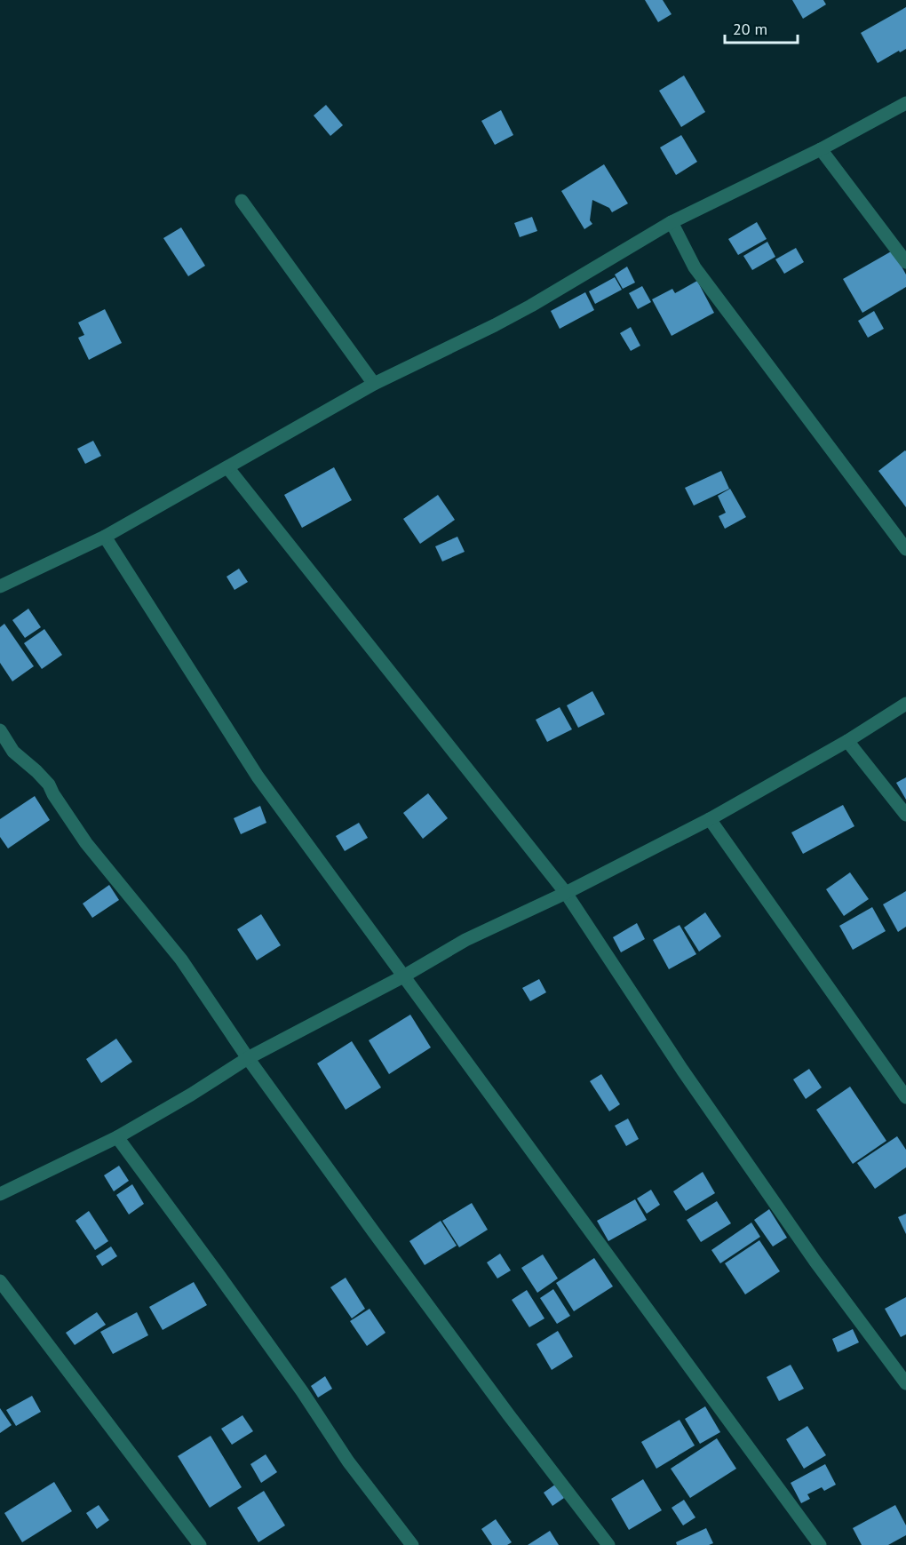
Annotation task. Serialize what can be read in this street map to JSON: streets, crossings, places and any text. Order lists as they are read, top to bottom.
{
  "scale_bar": "20 m"
}
